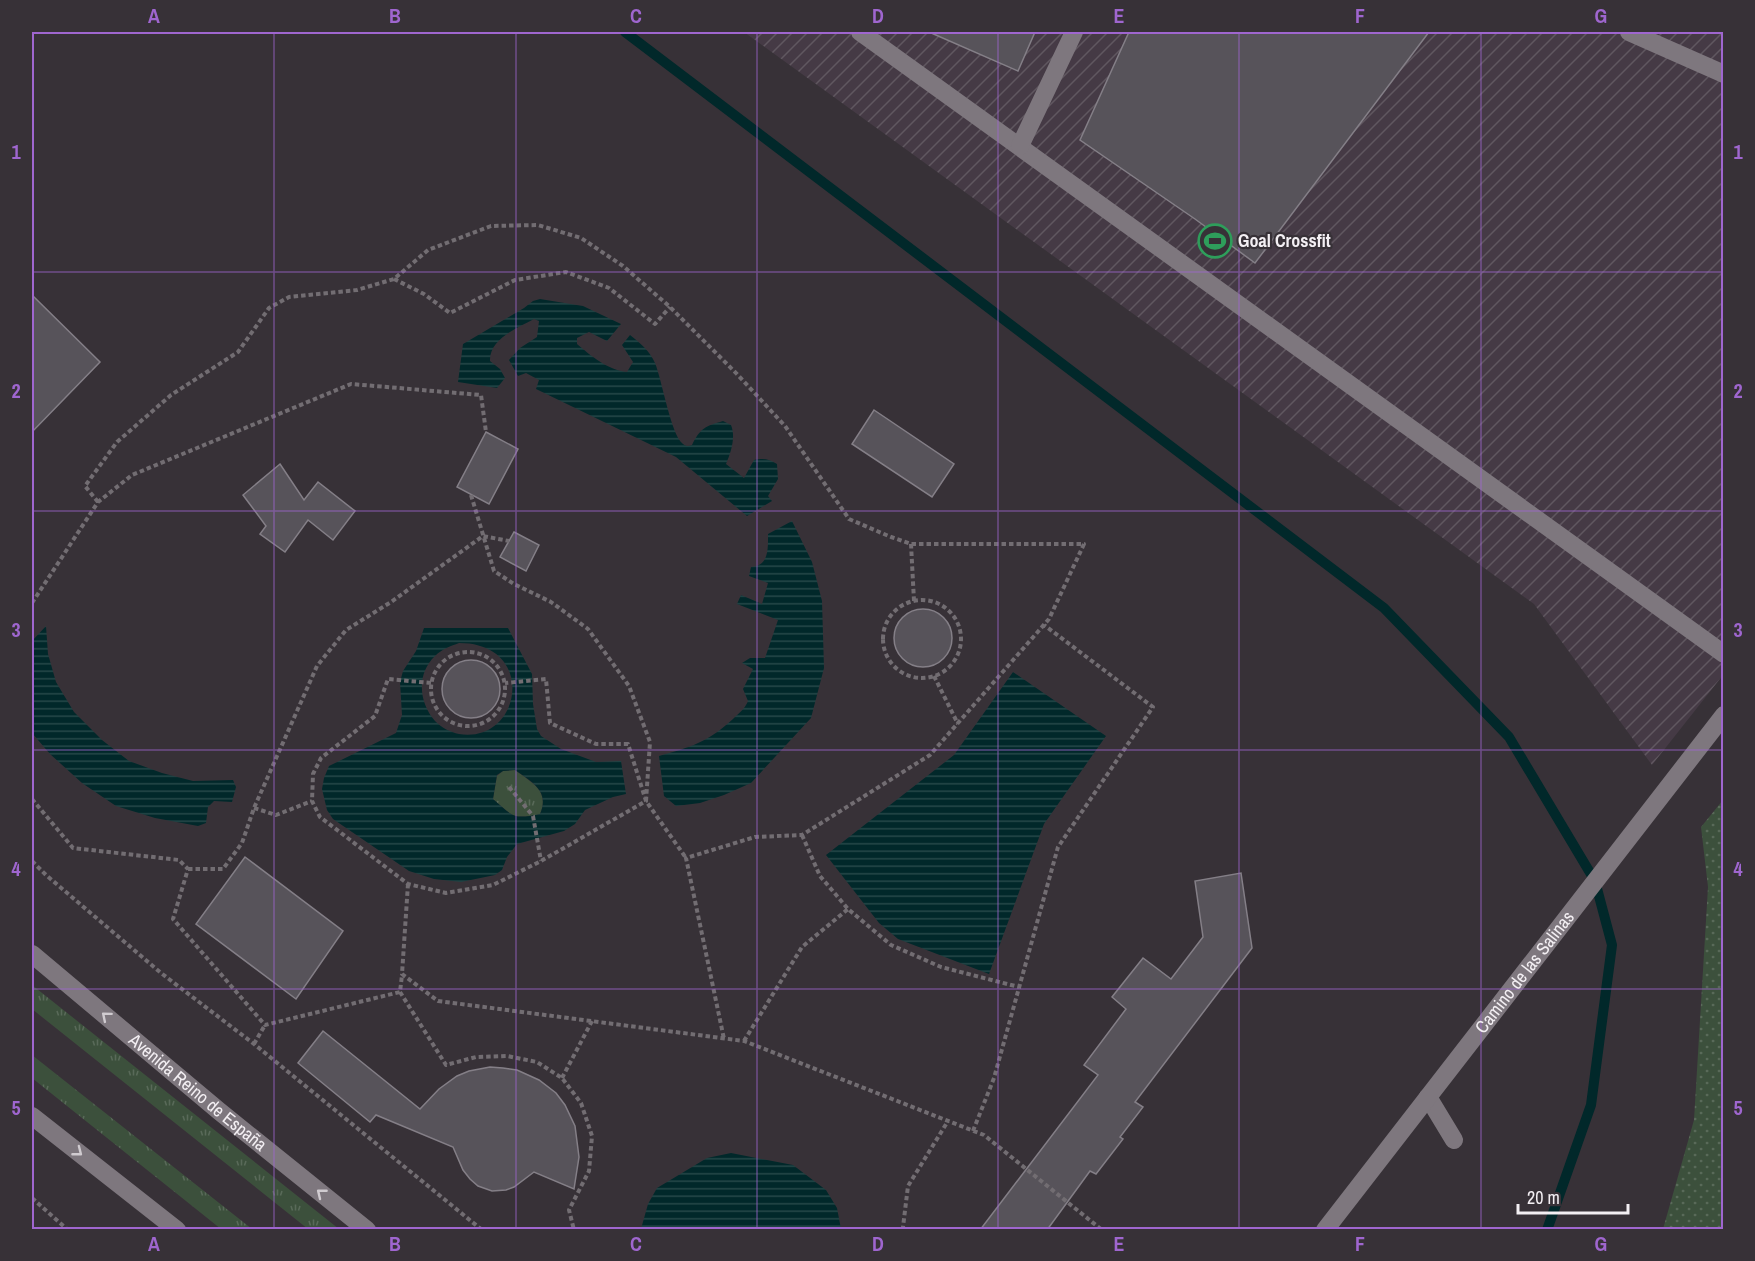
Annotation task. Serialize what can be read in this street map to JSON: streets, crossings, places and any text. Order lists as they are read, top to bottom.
{
  "streets": {
    "street": ["Camino de las Salinas", "Avenida Reino de España"]
  },
  "places": {
    "sports": ["Goal Crossfit"]
  },
  "scale_bar": "20 m",
  "grid": {
    "columns": [
      "A",
      "B",
      "C",
      "D",
      "E",
      "F",
      "G"
    ],
    "rows": [
      "1",
      "2",
      "3",
      "4",
      "5"
    ]
  }
}
